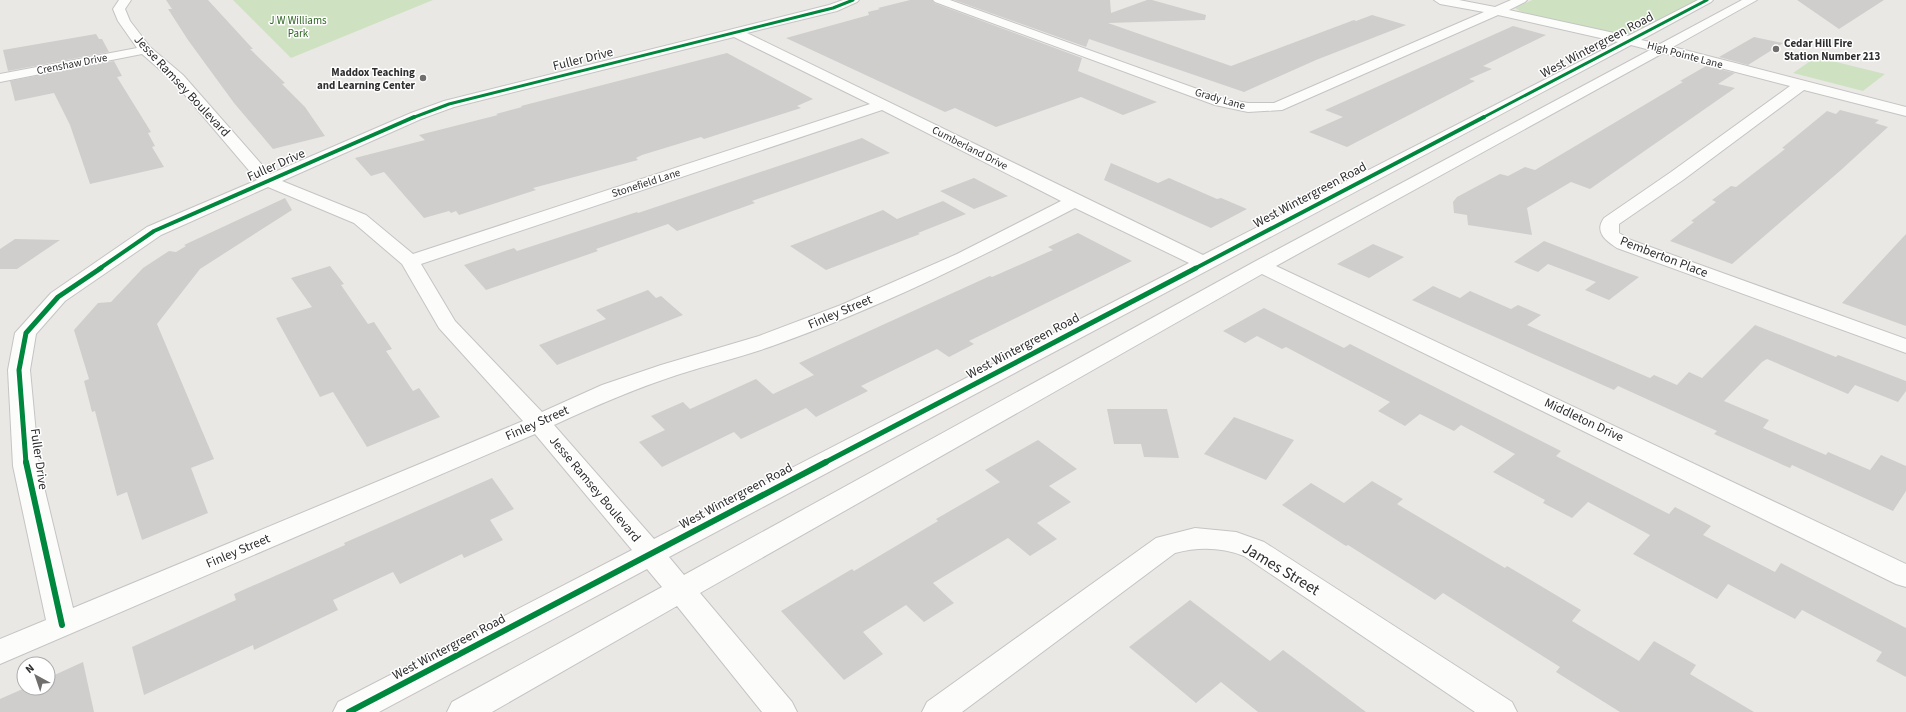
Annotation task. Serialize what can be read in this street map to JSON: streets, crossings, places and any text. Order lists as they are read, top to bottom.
{
  "streets": {
    "street": [
      "West Wintergreen Road",
      "High Pointe Lane",
      "Fuller Drive",
      "Crenshaw Drive",
      "Jesse Ramsey Boulevard",
      "Grady Lane",
      "Cumberland Drive",
      "Stonefield Lane",
      "Pemberton Place",
      "Finley Street",
      "Middleton Drive",
      "James Street"
    ]
  },
  "crossings": [
    ["West Wintergreen Road", "High Pointe Lane"],
    ["West Wintergreen Road", "Jesse Ramsey Boulevard"],
    ["West Wintergreen Road", "Cumberland Drive"],
    ["High Pointe Lane", "Grady Lane"],
    ["High Pointe Lane", "Pemberton Place"],
    ["Fuller Drive", "Jesse Ramsey Boulevard"],
    ["Fuller Drive", "Cumberland Drive"],
    ["Fuller Drive", "Finley Street"],
    ["Crenshaw Drive", "Jesse Ramsey Boulevard"],
    ["Jesse Ramsey Boulevard", "Stonefield Lane"],
    ["Jesse Ramsey Boulevard", "Finley Street"],
    ["Cumberland Drive", "Stonefield Lane"],
    ["Cumberland Drive", "Finley Street"]
  ],
  "parks": ["J W Williams Park"],
  "places": ["Cedar Hill Fire Station Number 213", "Maddox Teaching and Learning Center"],
  "north": "top left"
}
